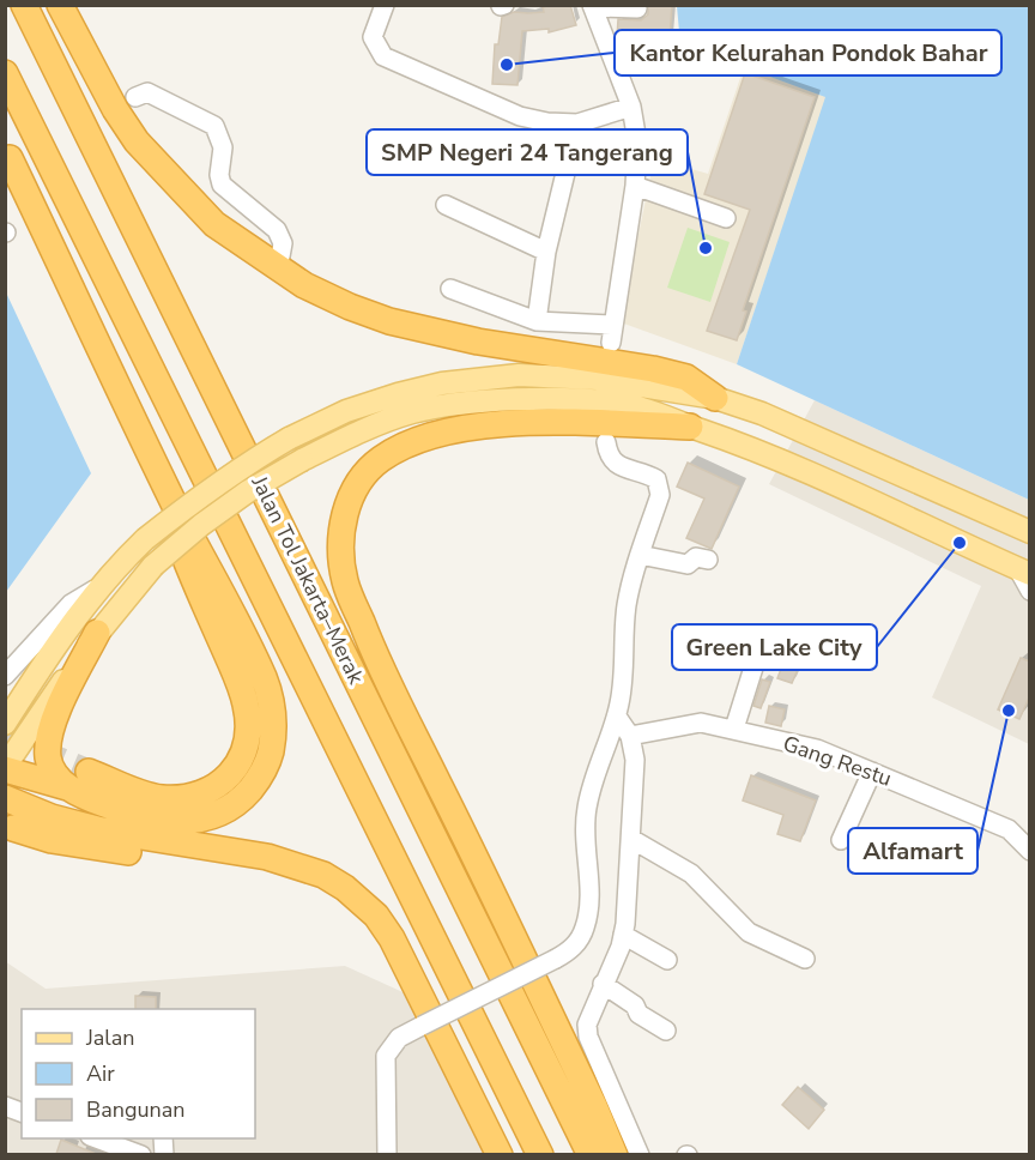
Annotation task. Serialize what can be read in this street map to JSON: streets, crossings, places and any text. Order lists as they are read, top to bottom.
{
  "streets": {
    "highway": ["Jalan Tol Jakarta–Merak"],
    "street": ["Gang Restu"]
  },
  "places": [
    "Kantor Kelurahan Pondok Bahar",
    "SMP Negeri 24 Tangerang",
    "Green Lake City",
    "Alfamart"
  ],
  "legend": ["Jalan", "Air", "Bangunan"]
}
